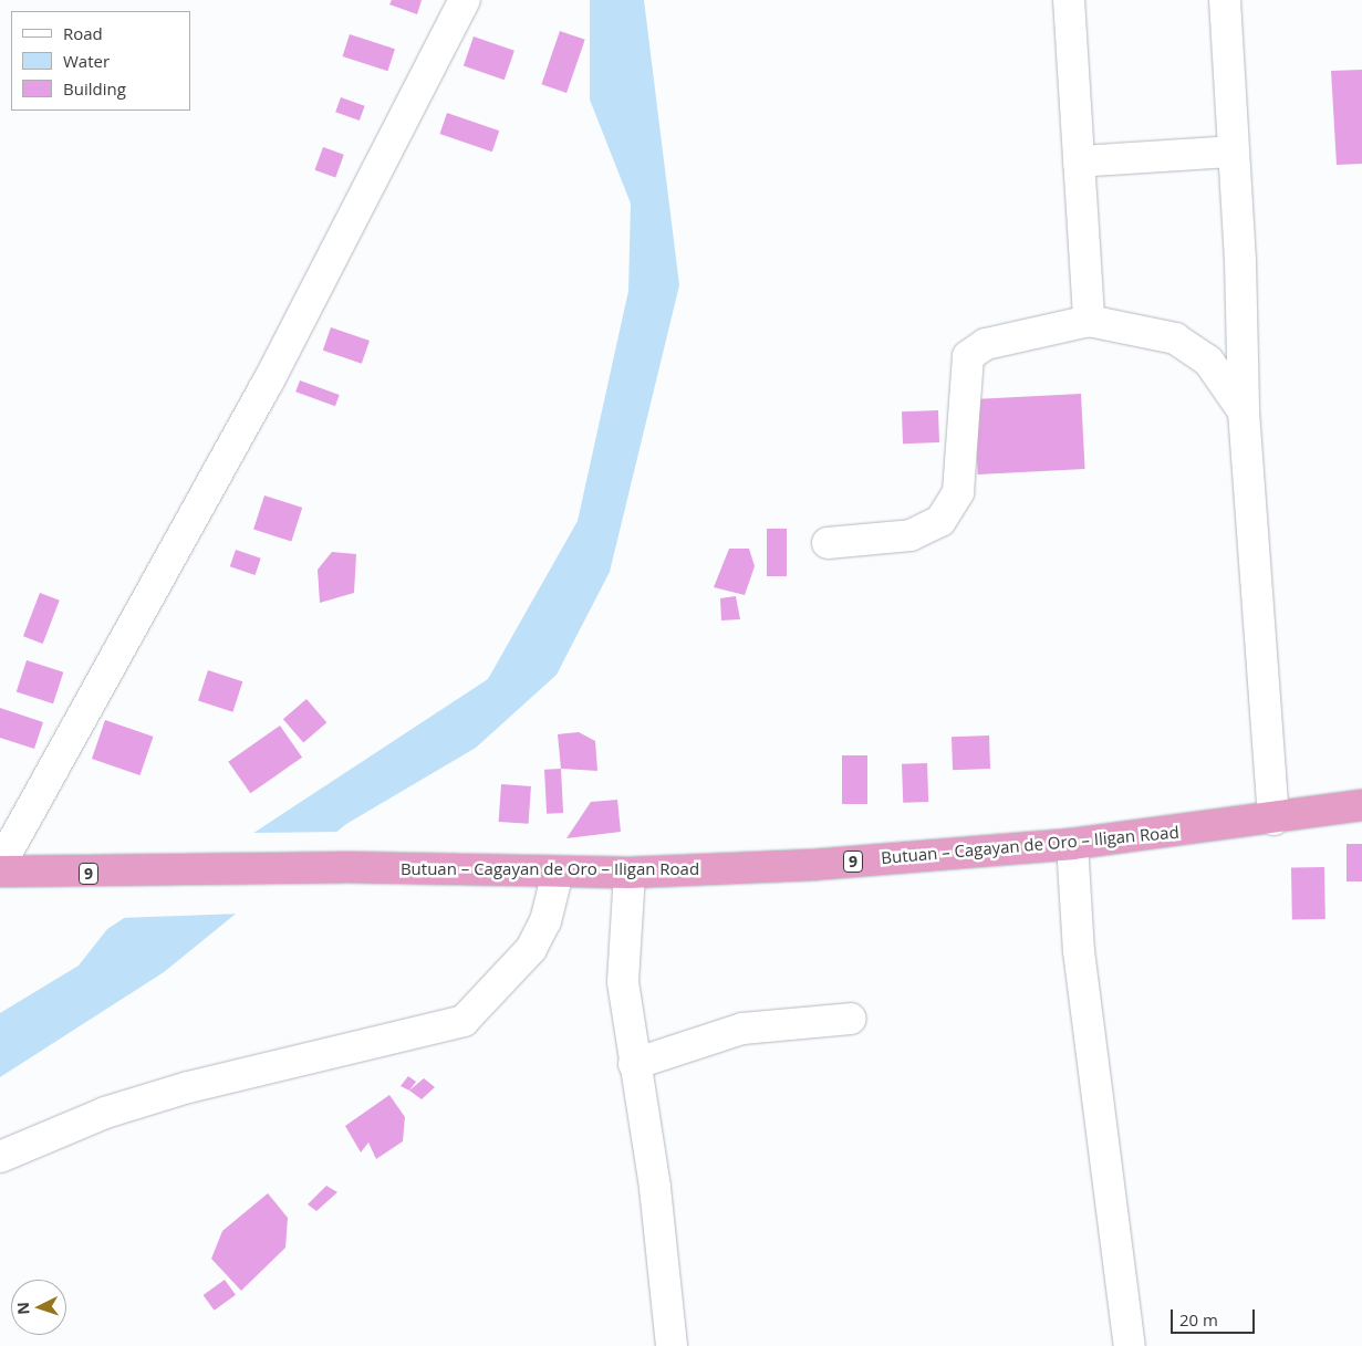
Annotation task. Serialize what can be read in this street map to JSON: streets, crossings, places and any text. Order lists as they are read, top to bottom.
{
  "streets": {
    "highway": ["Butuan – Cagayan de Oro – Iligan Road", "9"]
  },
  "legend": ["Road", "Water", "Building"],
  "scale_bar": "20 m",
  "north": "left"
}
